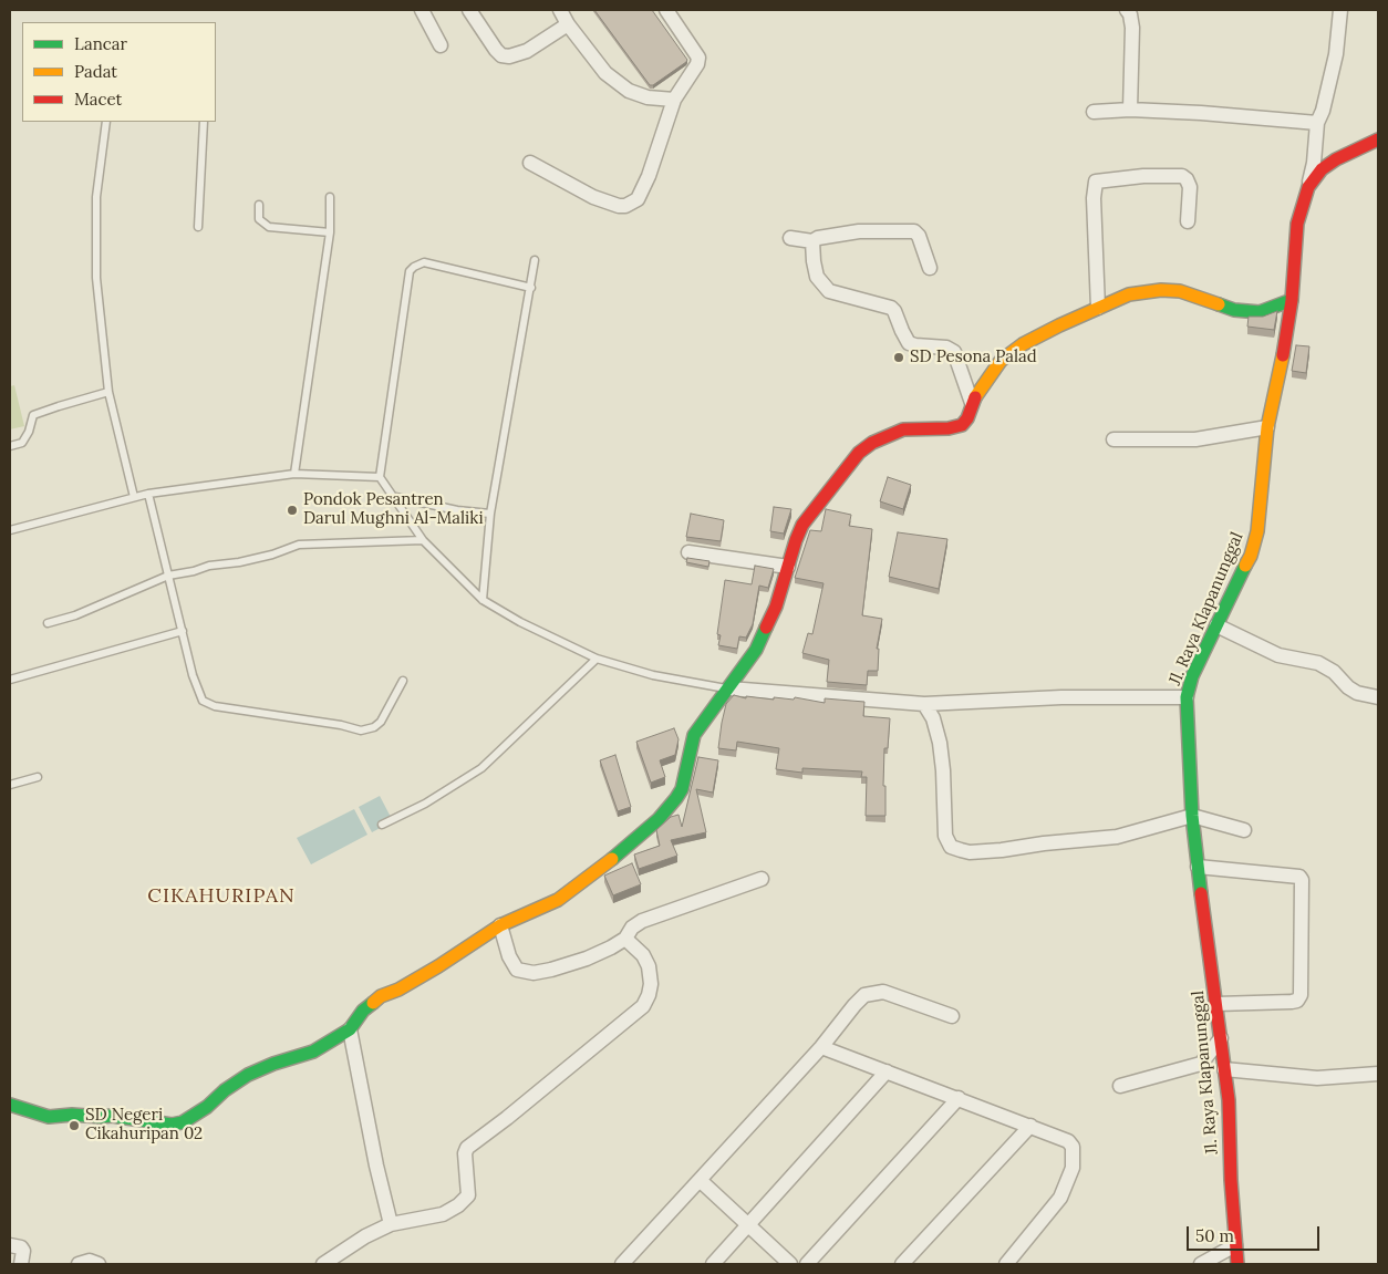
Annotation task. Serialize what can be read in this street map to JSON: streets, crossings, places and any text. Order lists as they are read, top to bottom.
{
  "streets": {
    "street": ["Jl. Raya Klapanunggal"]
  },
  "districts": ["CIKAHURIPAN"],
  "places": ["SD Pesona Palad", "Pondok Pesantren Darul Mughni Al-Maliki", "SD Negeri Cikahuripan 02"],
  "legend": ["Lancar", "Padat", "Macet"],
  "scale_bar": "50 m"
}
